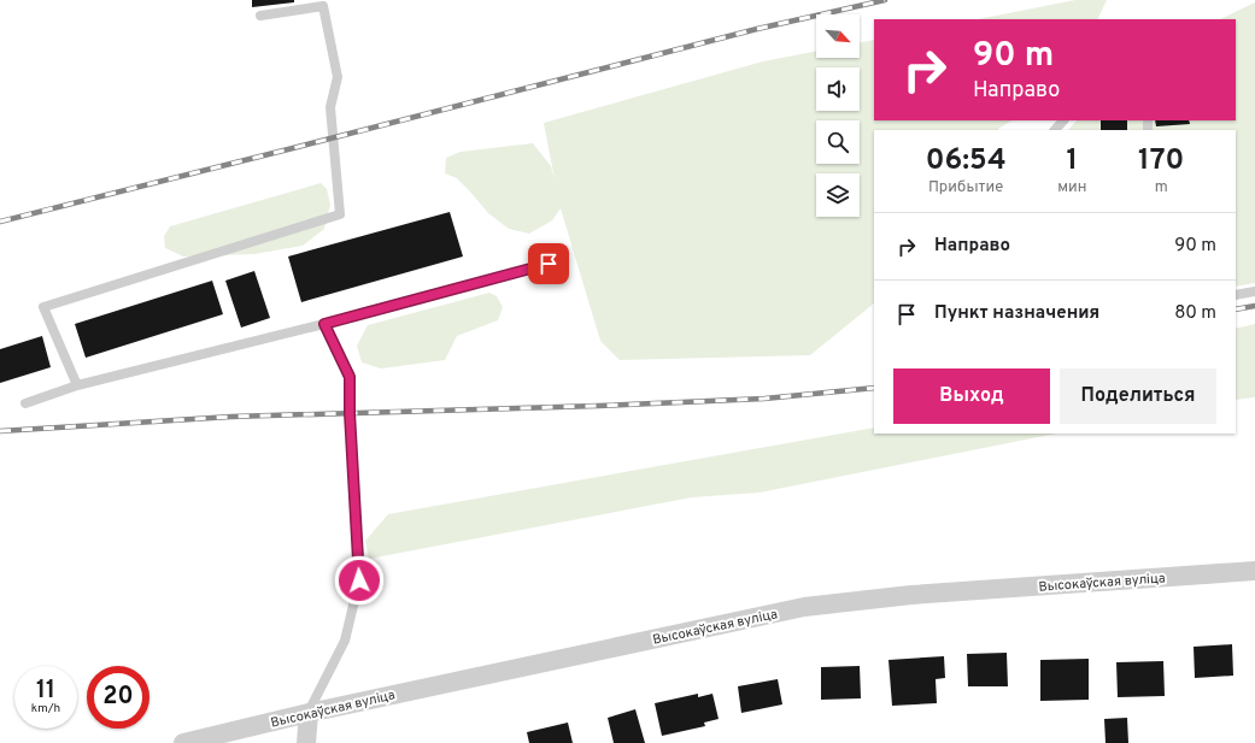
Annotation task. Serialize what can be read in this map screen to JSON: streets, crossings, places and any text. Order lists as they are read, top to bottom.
{
  "streets": {
    "street": ["Высокаўская вуліца"]
  },
  "north": "bottom right",
  "page": {
    "turn": ["90 m", "Направо"],
    "eta": [
      "06:54",
      "Прибытие",
      "1",
      "мин",
      "170",
      "m"
    ],
    "list": [
      {
        "name": "Направо",
        "value": "90 m"
      },
      {
        "name": "Пункт назначения",
        "value": "80 m"
      }
    ],
    "buttons": ["Выход", "Поделиться"],
    "speed": "11 km/h",
    "limit": "20"
  }
}
